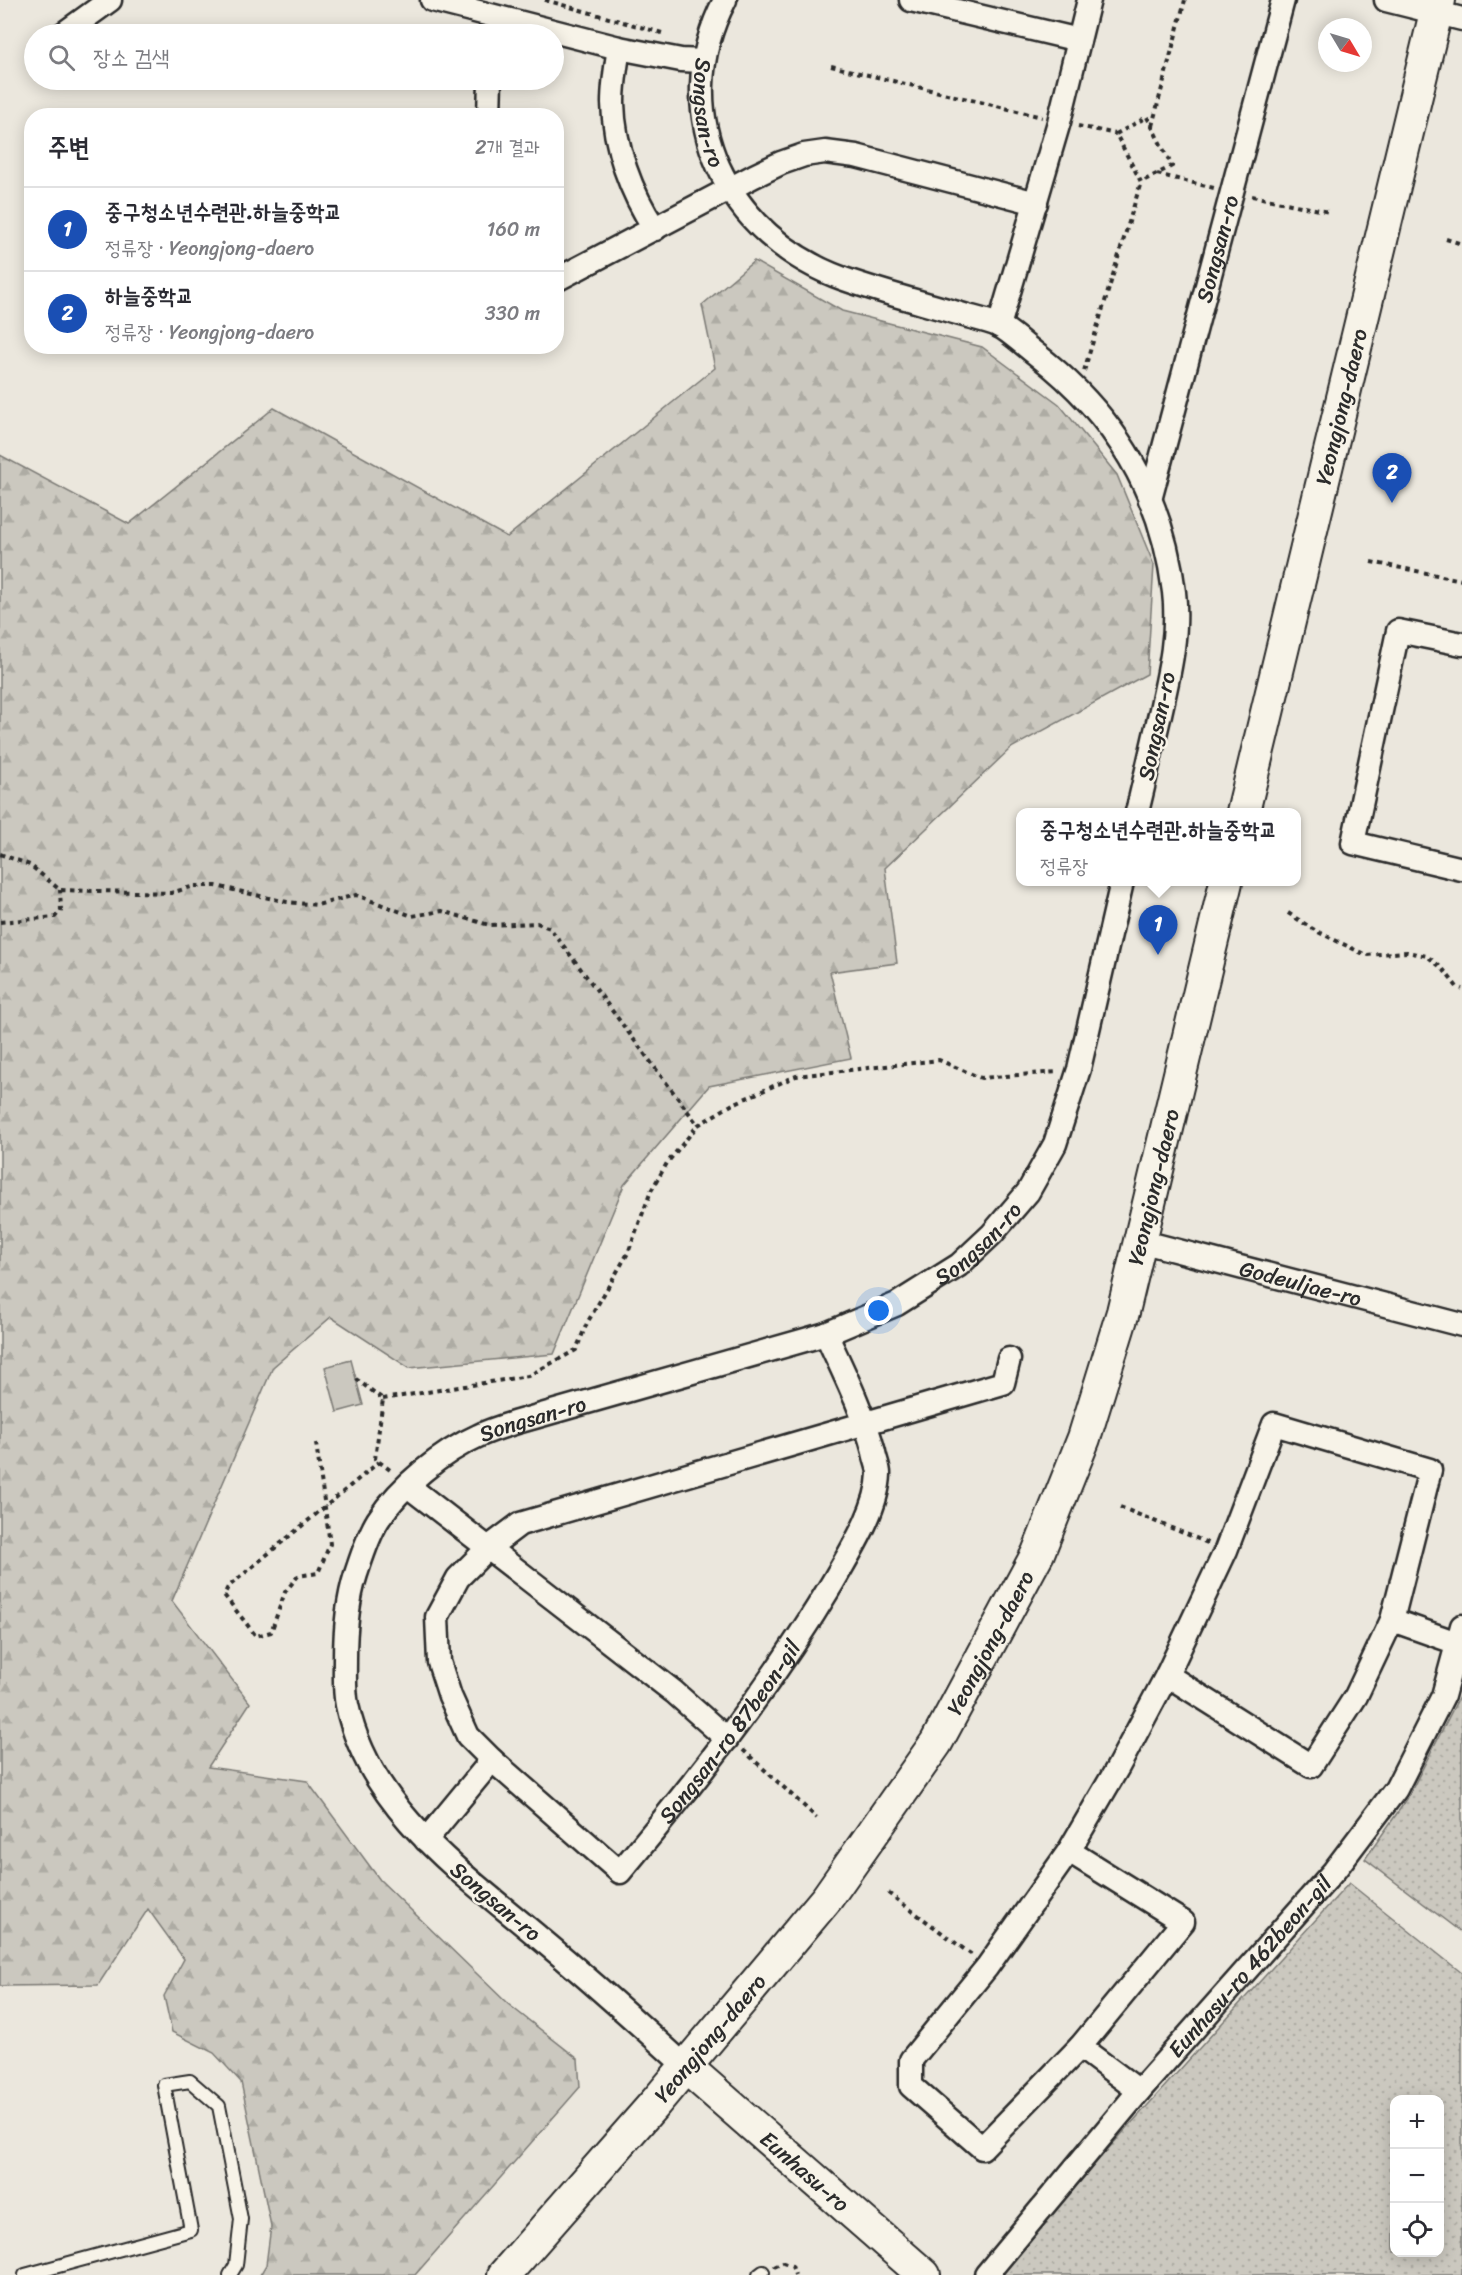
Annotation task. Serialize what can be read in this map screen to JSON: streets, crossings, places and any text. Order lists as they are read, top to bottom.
{
  "streets": {
    "street": [
      "Songsan-ro",
      "Yeongjong-daero",
      "Godeuljae-ro",
      "Songsan-ro 87beon-gil",
      "Eunhasu-ro 462beon-gil",
      "Eunhasu-ro"
    ]
  },
  "crossings": [
    ["Songsan-ro", "Yeongjong-daero"],
    ["Songsan-ro", "Songsan-ro 87beon-gil"],
    ["Songsan-ro", "Eunhasu-ro"],
    ["Yeongjong-daero", "Godeuljae-ro"],
    ["Yeongjong-daero", "Eunhasu-ro"]
  ],
  "north": "bottom right",
  "page": {
    "search": "장소 검색",
    "heading": ["주변", "2개 결과"],
    "list": [
      {
        "mark": "1",
        "name": "중구청소년수련관.하늘중학교",
        "note": "정류장 · Yeongjong-daero",
        "value": "160 m"
      },
      {
        "mark": "2",
        "name": "하늘중학교",
        "note": "정류장 · Yeongjong-daero",
        "value": "330 m"
      }
    ],
    "pins": ["2", "1"],
    "popup": ["중구청소년수련관.하늘중학교", "정류장"],
    "map_buttons": ["+", "−"]
  }
}
